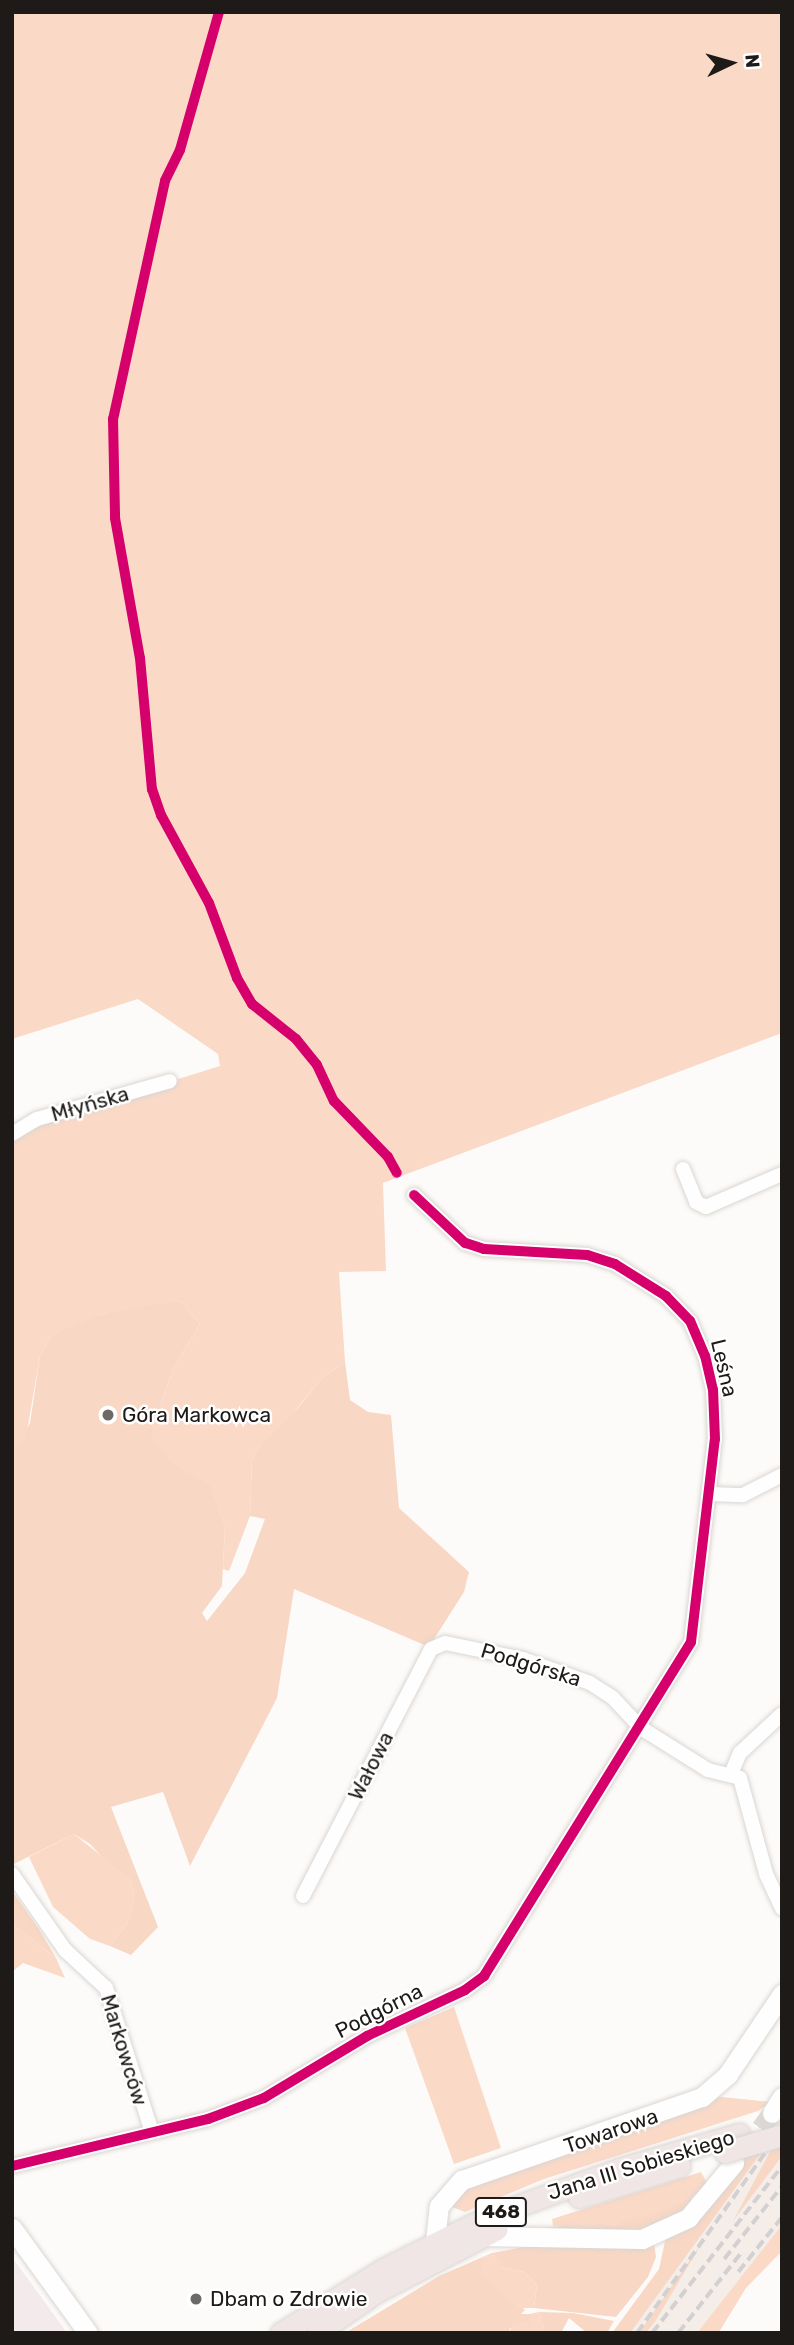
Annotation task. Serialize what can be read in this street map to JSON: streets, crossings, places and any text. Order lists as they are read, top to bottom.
{
  "streets": {
    "main road": ["Jana III Sobieskiego", "468"],
    "street": [
      "Młyńska",
      "Leśna",
      "Podgórska",
      "Wałowa",
      "Podgórna",
      "Markowców",
      "Towarowa"
    ]
  },
  "crossings": [
    ["Leśna", "Podgórska"],
    ["Leśna", "Podgórna"],
    ["Podgórska", "Wałowa"],
    ["Podgórska", "Podgórna"],
    ["Podgórna", "Markowców"],
    ["Towarowa", "Jana III Sobieskiego"]
  ],
  "places": ["Góra Markowca", "Dbam o Zdrowie"],
  "north": "right"
}
